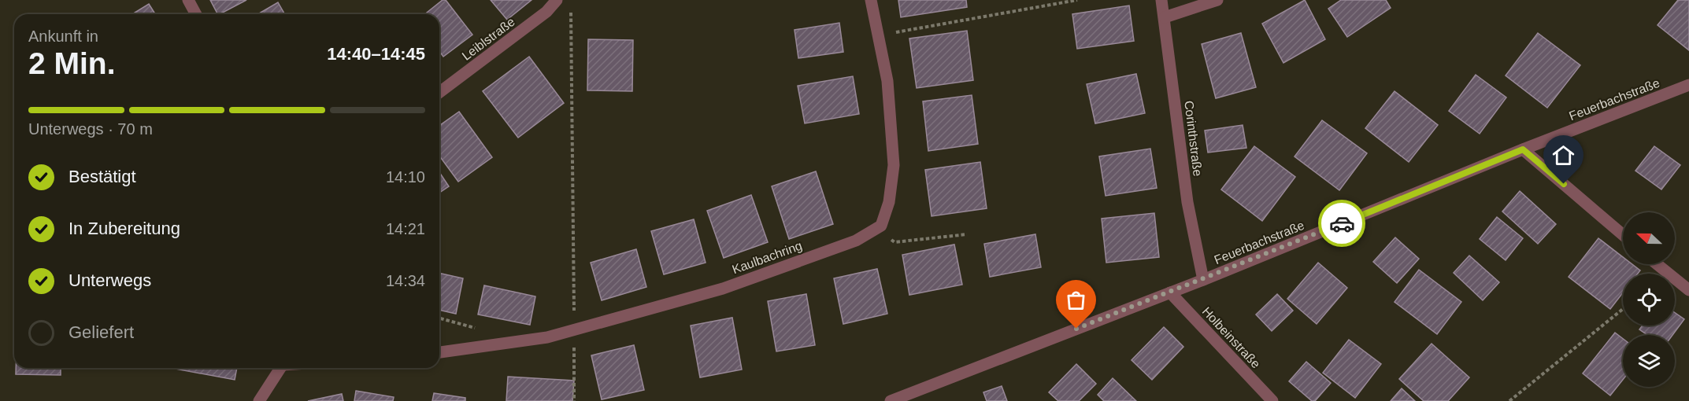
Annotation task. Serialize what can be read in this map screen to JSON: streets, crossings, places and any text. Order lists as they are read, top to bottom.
{
  "streets": {
    "street": [
      "Leiblstraße",
      "Feuerbachstraße",
      "Corinthstraße",
      "Kaulbachring",
      "Holbeinstraße"
    ]
  },
  "crossings": [
    ["Feuerbachstraße", "Corinthstraße"],
    ["Feuerbachstraße", "Holbeinstraße"]
  ],
  "north": "left",
  "page": {
    "heading": ["2 Min.", "Ankunft in", "14:40–14:45"],
    "bar": "Unterwegs · 70 m",
    "list": [
      ["Bestätigt", "14:10"],
      ["In Zubereitung", "14:21"],
      ["Unterwegs", "14:34"],
      "Geliefert"
    ]
  }
}
